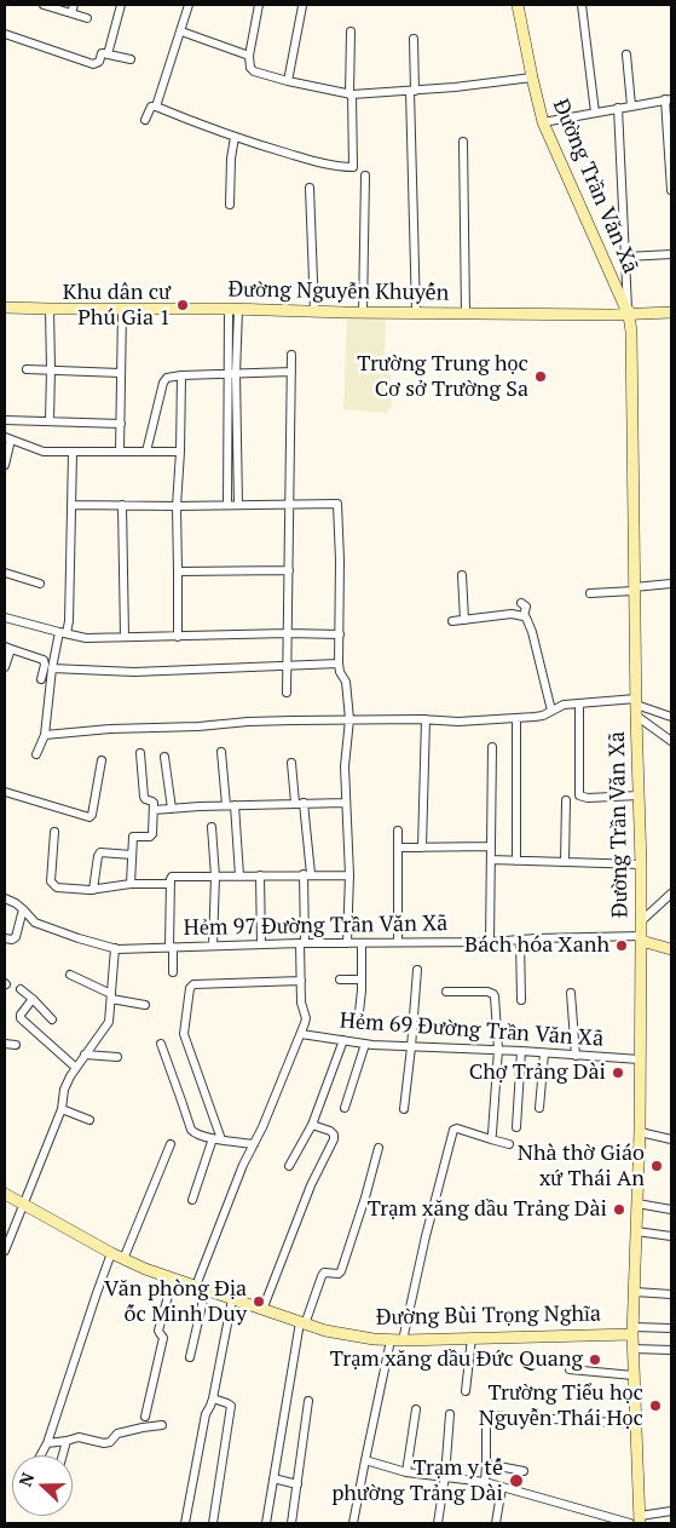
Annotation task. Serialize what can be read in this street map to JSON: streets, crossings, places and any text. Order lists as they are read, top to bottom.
{
  "streets": {
    "street": [
      "Đường Trần Văn Xã",
      "Đường Nguyễn Khuyến",
      "Hẻm 97 Đường Trần Văn Xã",
      "Hẻm 69 Đường Trần Văn Xã",
      "Đường Bùi Trọng Nghĩa"
    ]
  },
  "crossings": [
    ["Đường Trần Văn Xã", "Đường Nguyễn Khuyến"],
    ["Đường Trần Văn Xã", "Hẻm 97 Đường Trần Văn Xã"],
    ["Đường Trần Văn Xã", "Hẻm 69 Đường Trần Văn Xã"],
    ["Đường Trần Văn Xã", "Đường Bùi Trọng Nghĩa"]
  ],
  "places": [
    "Khu dân cư Phú Gia 1",
    "Trường Trung học Cơ sở Trường Sa",
    "Bách hóa Xanh",
    "Chợ Trảng Dài",
    "Nhà thờ Giáo xứ Thái An",
    "Trạm xăng dầu Trảng Dài",
    "Văn phòng Địa ốc Minh Duy",
    "Trạm xăng dầu Đức Quang",
    "Trường Tiểu học Nguyễn Thái Học",
    "Trạm y tế phường Trảng Dài"
  ],
  "north": "left"
}
